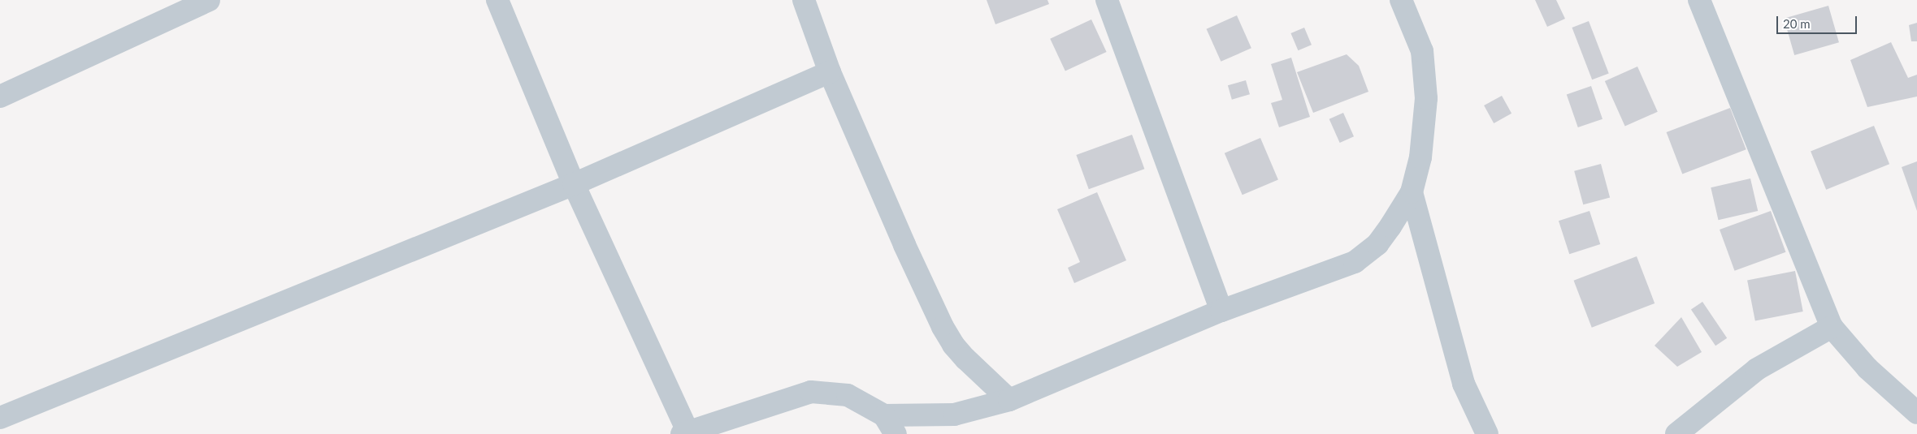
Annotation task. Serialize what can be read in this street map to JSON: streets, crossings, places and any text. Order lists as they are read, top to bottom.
{
  "scale_bar": "20 m"
}
